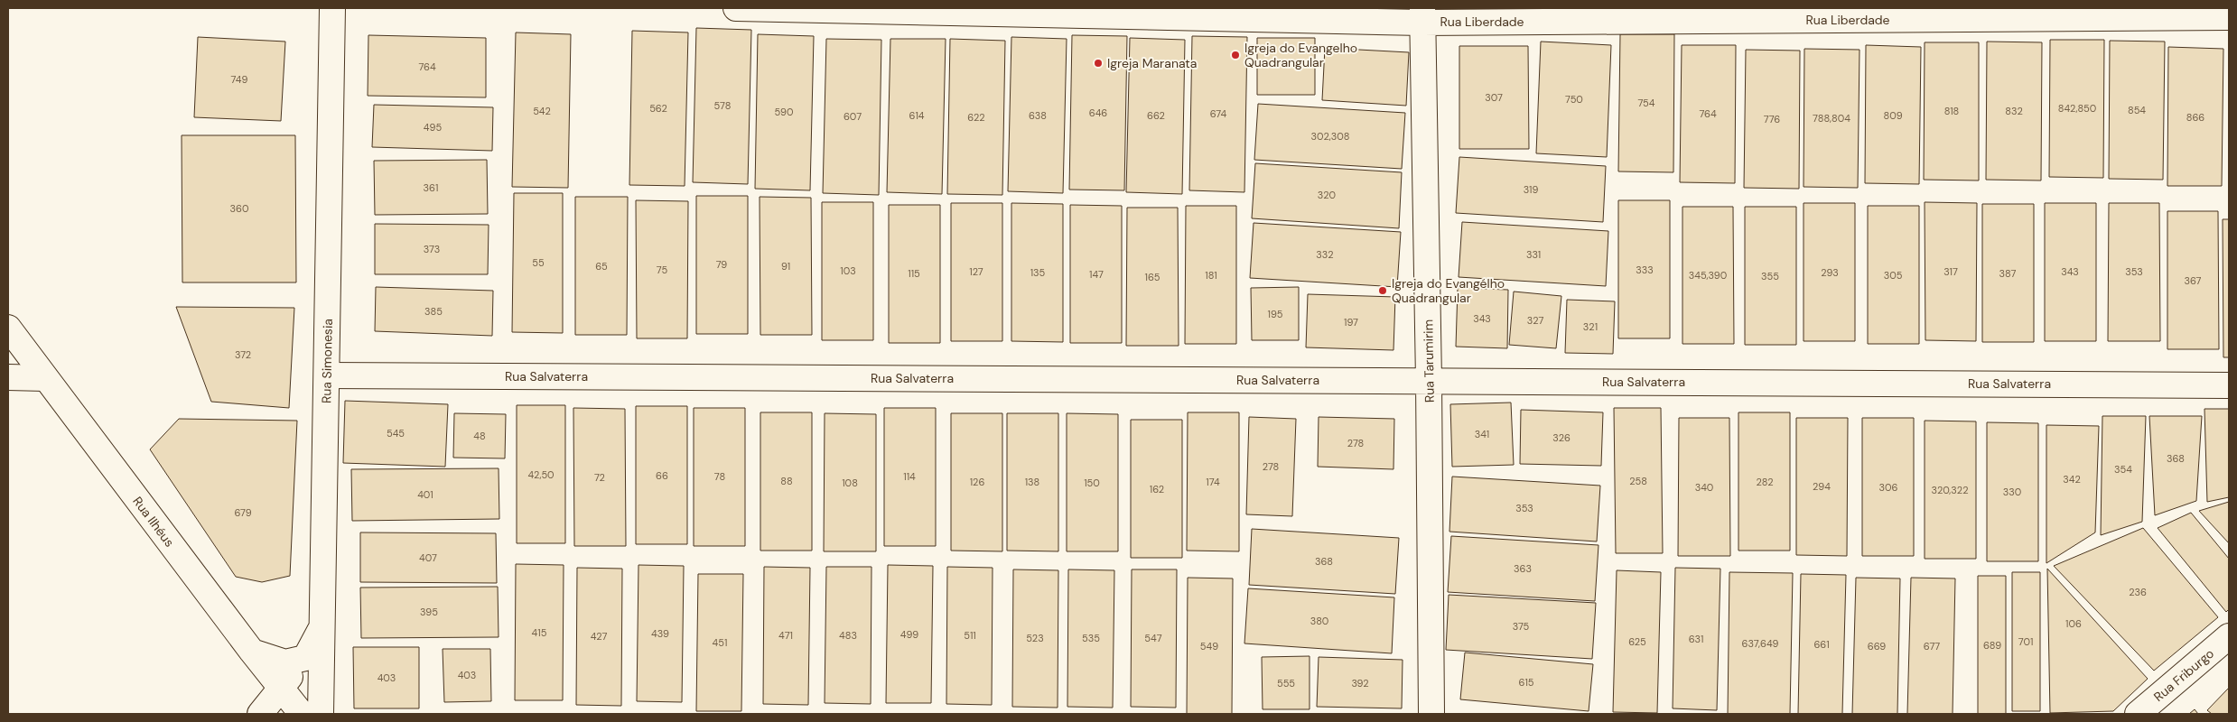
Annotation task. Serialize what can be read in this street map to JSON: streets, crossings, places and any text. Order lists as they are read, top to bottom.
{
  "streets": {
    "street": [
      "Rua Liberdade",
      "Rua Simonesia",
      "Rua Tarumirim",
      "Rua Salvaterra",
      "Rua Ilhéus",
      "Rua Friburgo"
    ]
  },
  "crossings": [
    ["Rua Liberdade", "Rua Tarumirim"],
    ["Rua Simonesia", "Rua Salvaterra"],
    ["Rua Tarumirim", "Rua Salvaterra"]
  ],
  "places": ["Igreja do Evangelho Quadrangular", "Igreja Maranata", "Igreja do Evangélho Quadrangular"],
  "house_numbers": [
    "764",
    "749",
    "307",
    "750",
    "754",
    "578",
    "562",
    "842,850",
    "854",
    "542",
    "818",
    "832",
    "590",
    "646",
    "674",
    "764",
    "614",
    "638",
    "662",
    "809",
    "607",
    "622",
    "866",
    "788,804",
    "776",
    "495",
    "302,308",
    "361",
    "319",
    "320",
    "360",
    "373",
    "332",
    "331",
    "55",
    "79",
    "65",
    "91",
    "75",
    "333",
    "103",
    "127",
    "317",
    "343",
    "353",
    "135",
    "293",
    "115",
    "387",
    "147",
    "181",
    "345,390",
    "305",
    "355",
    "165",
    "367",
    "385",
    "195",
    "343",
    "327",
    "197",
    "321",
    "372",
    "545",
    "341",
    "48",
    "326",
    "278",
    "368",
    "278",
    "354",
    "42,50",
    "66",
    "78",
    "114",
    "72",
    "342",
    "88",
    "258",
    "126",
    "138",
    "174",
    "282",
    "108",
    "150",
    "294",
    "340",
    "306",
    "162",
    "320,322",
    "330",
    "401",
    "353",
    "679",
    "407",
    "368",
    "363",
    "236",
    "395",
    "380",
    "106",
    "375",
    "415",
    "439",
    "499",
    "471",
    "483",
    "511",
    "427",
    "523",
    "535",
    "547",
    "631",
    "625",
    "701",
    "451",
    "637,649",
    "661",
    "689",
    "549",
    "669",
    "677",
    "403",
    "403",
    "615",
    "555",
    "392"
  ]
}
